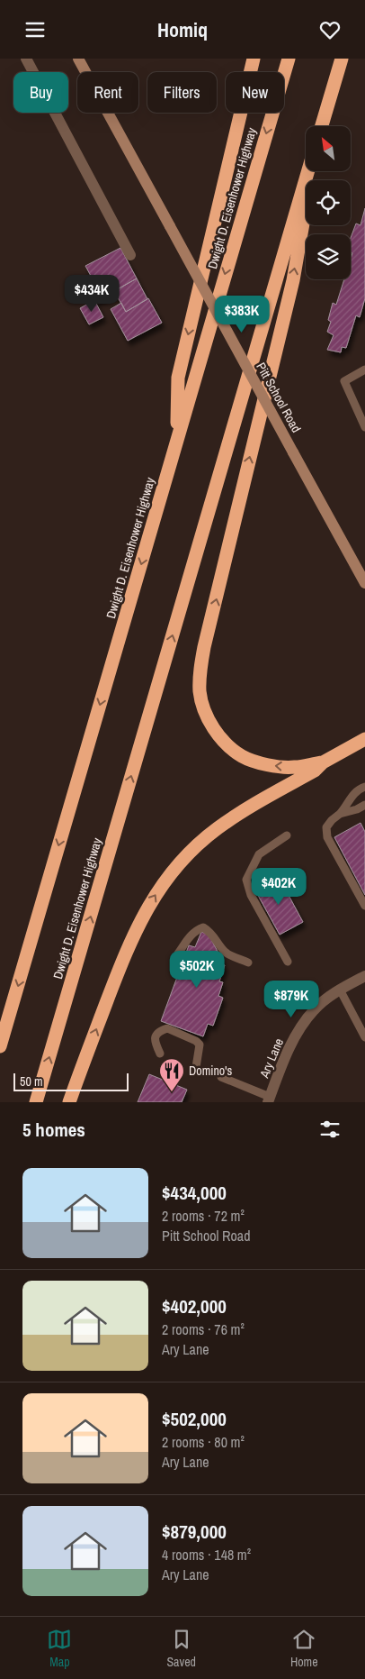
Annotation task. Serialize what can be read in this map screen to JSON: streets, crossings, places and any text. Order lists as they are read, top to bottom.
{
  "streets": {
    "highway": ["Dwight D. Eisenhower Highway"],
    "main road": ["Pitt School Road"],
    "street": ["Ary Lane"]
  },
  "places": {
    "restaurant": ["Domino's"]
  },
  "scale_bar": "50 m",
  "north": "top left",
  "page": {
    "header": "Homiq",
    "chip": [
      "Buy",
      "Rent",
      "Filters",
      "New"
    ],
    "price": [
      "$434K",
      "$383K",
      "$402K",
      "$502K",
      "$879K"
    ],
    "scale": "50 m",
    "heading": "5 homes",
    "list": [
      {
        "name": "$434,000",
        "note": "2 rooms · 72 m² · Pitt School Road"
      },
      {
        "name": "$402,000",
        "note": "2 rooms · 76 m² · Ary Lane"
      },
      {
        "name": "$502,000",
        "note": "2 rooms · 80 m² · Ary Lane"
      },
      {
        "name": "$879,000",
        "note": "4 rooms · 148 m² · Ary Lane"
      }
    ],
    "tabs": ["Map", "Saved", "Home"]
  }
}
